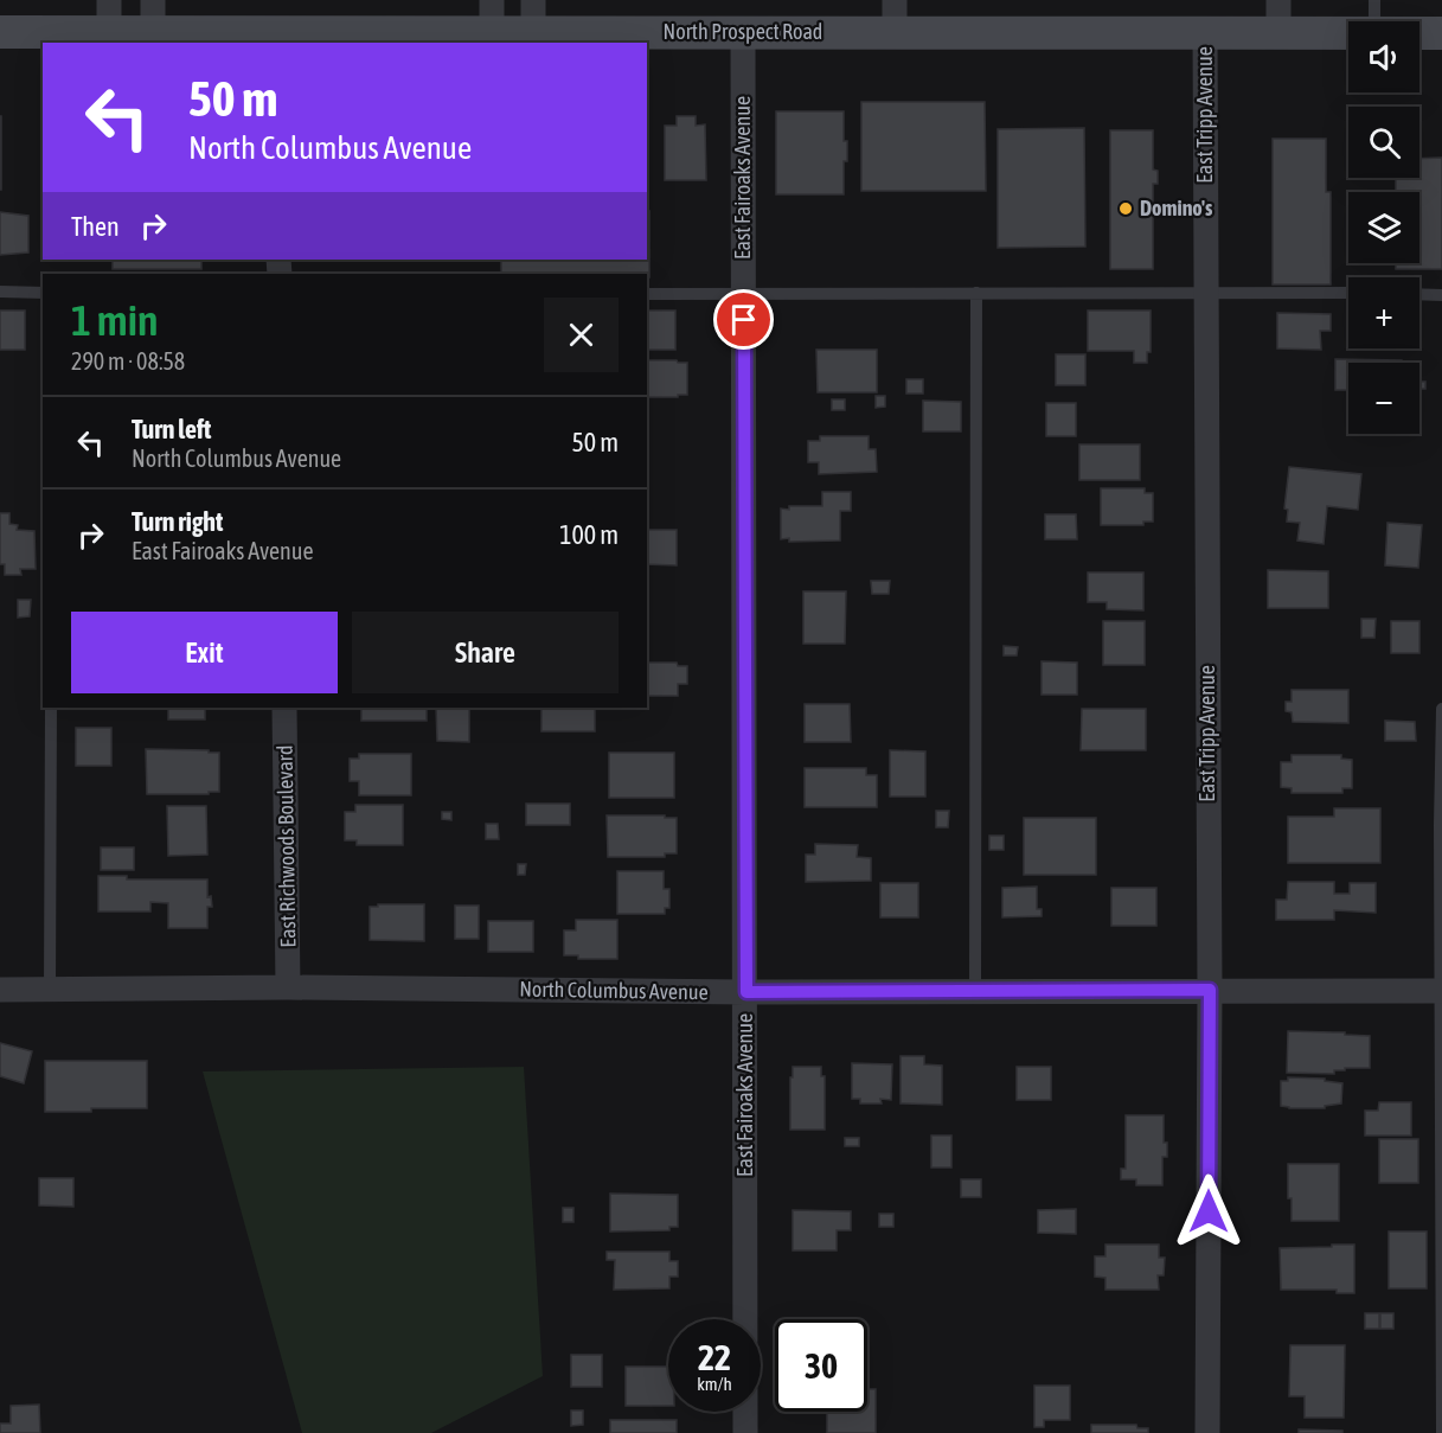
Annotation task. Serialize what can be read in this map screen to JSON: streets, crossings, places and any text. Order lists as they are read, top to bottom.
{
  "streets": {
    "main road": ["North Prospect Road"],
    "street": [
      "East Tripp Avenue",
      "East Fairoaks Avenue",
      "East Richwoods Boulevard",
      "North Columbus Avenue"
    ]
  },
  "crossings": [
    ["North Prospect Road", "East Tripp Avenue"],
    ["North Prospect Road", "East Fairoaks Avenue"],
    ["East Tripp Avenue", "North Columbus Avenue"],
    ["East Fairoaks Avenue", "North Columbus Avenue"],
    ["East Richwoods Boulevard", "North Columbus Avenue"]
  ],
  "places": ["Domino's"],
  "page": {
    "map_buttons": ["+", "−"],
    "turn": ["50 m", "North Columbus Avenue"],
    "then": "Then",
    "heading": ["1 min", "290 m · 08:58"],
    "list": [
      {
        "name": "Turn left",
        "note": "North Columbus Avenue",
        "value": "50 m"
      },
      {
        "name": "Turn right",
        "note": "East Fairoaks Avenue",
        "value": "100 m"
      }
    ],
    "buttons": ["Exit", "Share"],
    "speed": "22 km/h",
    "limit": "30"
  }
}
